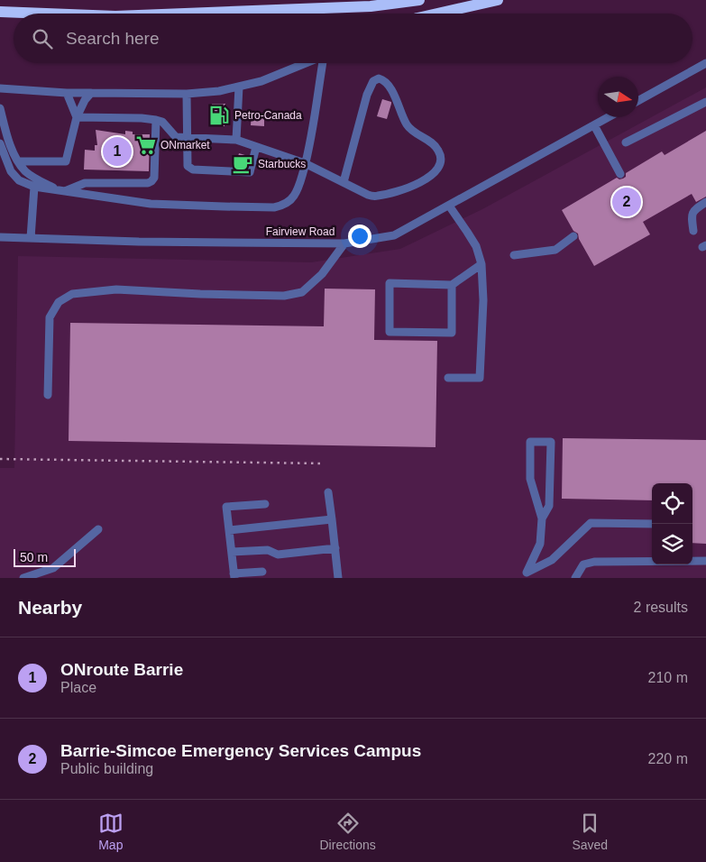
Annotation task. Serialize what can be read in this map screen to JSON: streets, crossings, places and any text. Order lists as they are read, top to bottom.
{
  "streets": {
    "street": ["Fairview Road"]
  },
  "places": {
    "fuel station": ["Petro-Canada"],
    "supermarket": ["ONmarket"],
    "cafe": ["Starbucks"]
  },
  "scale_bar": "50 m",
  "north": "right",
  "page": {
    "search": "Search here",
    "pins": ["1", "2"],
    "scale": "50 m",
    "heading": ["Nearby", "2 results"],
    "list": [
      {
        "mark": "1",
        "name": "ONroute Barrie",
        "note": "Place",
        "value": "210 m"
      },
      {
        "mark": "2",
        "name": "Barrie-Simcoe Emergency Services Campus",
        "note": "Public building",
        "value": "220 m"
      }
    ],
    "nav": ["Map", "Directions", "Saved"]
  }
}
